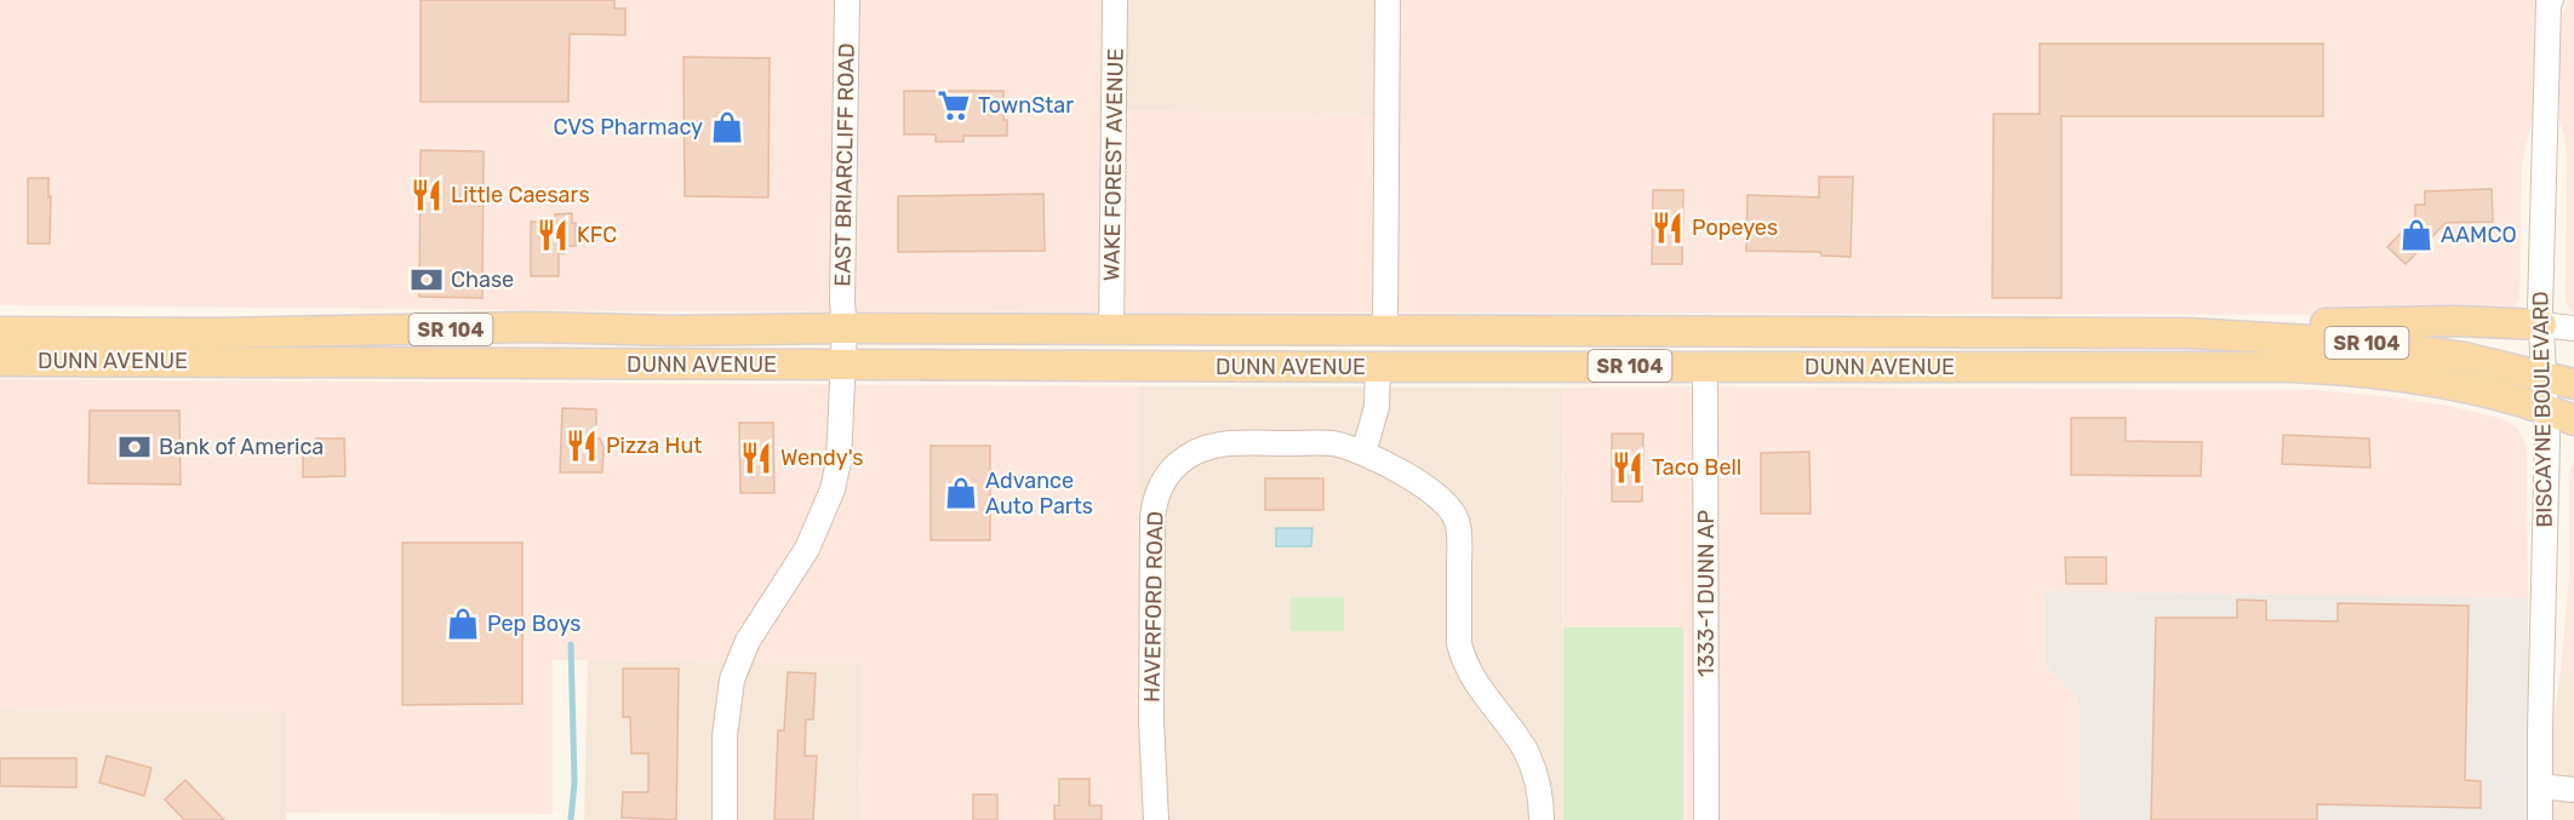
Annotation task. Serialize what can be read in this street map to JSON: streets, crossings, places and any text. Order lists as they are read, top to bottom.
{
  "streets": {
    "main road": ["SR 104", "DUNN AVENUE"],
    "street": [
      "EAST BRIARCLIFF ROAD",
      "WAKE FOREST AVENUE",
      "BISCAYNE BOULEVARD",
      "1333-1 DUNN AP",
      "HAVERFORD ROAD"
    ]
  },
  "crossings": [
    ["EAST BRIARCLIFF ROAD", "DUNN AVENUE"],
    ["WAKE FOREST AVENUE", "DUNN AVENUE"],
    ["DUNN AVENUE", "BISCAYNE BOULEVARD"],
    ["DUNN AVENUE", "1333-1 DUNN AP"]
  ],
  "places": {
    "supermarket": ["TownStar"],
    "shop": [
      "CVS Pharmacy",
      "AAMCO",
      "Advance Auto Parts",
      "Pep Boys"
    ],
    "restaurant": [
      "Little Caesars",
      "Popeyes",
      "KFC",
      "Pizza Hut",
      "Wendy's",
      "Taco Bell"
    ],
    "bank": ["Chase", "Bank of America"]
  }
}
